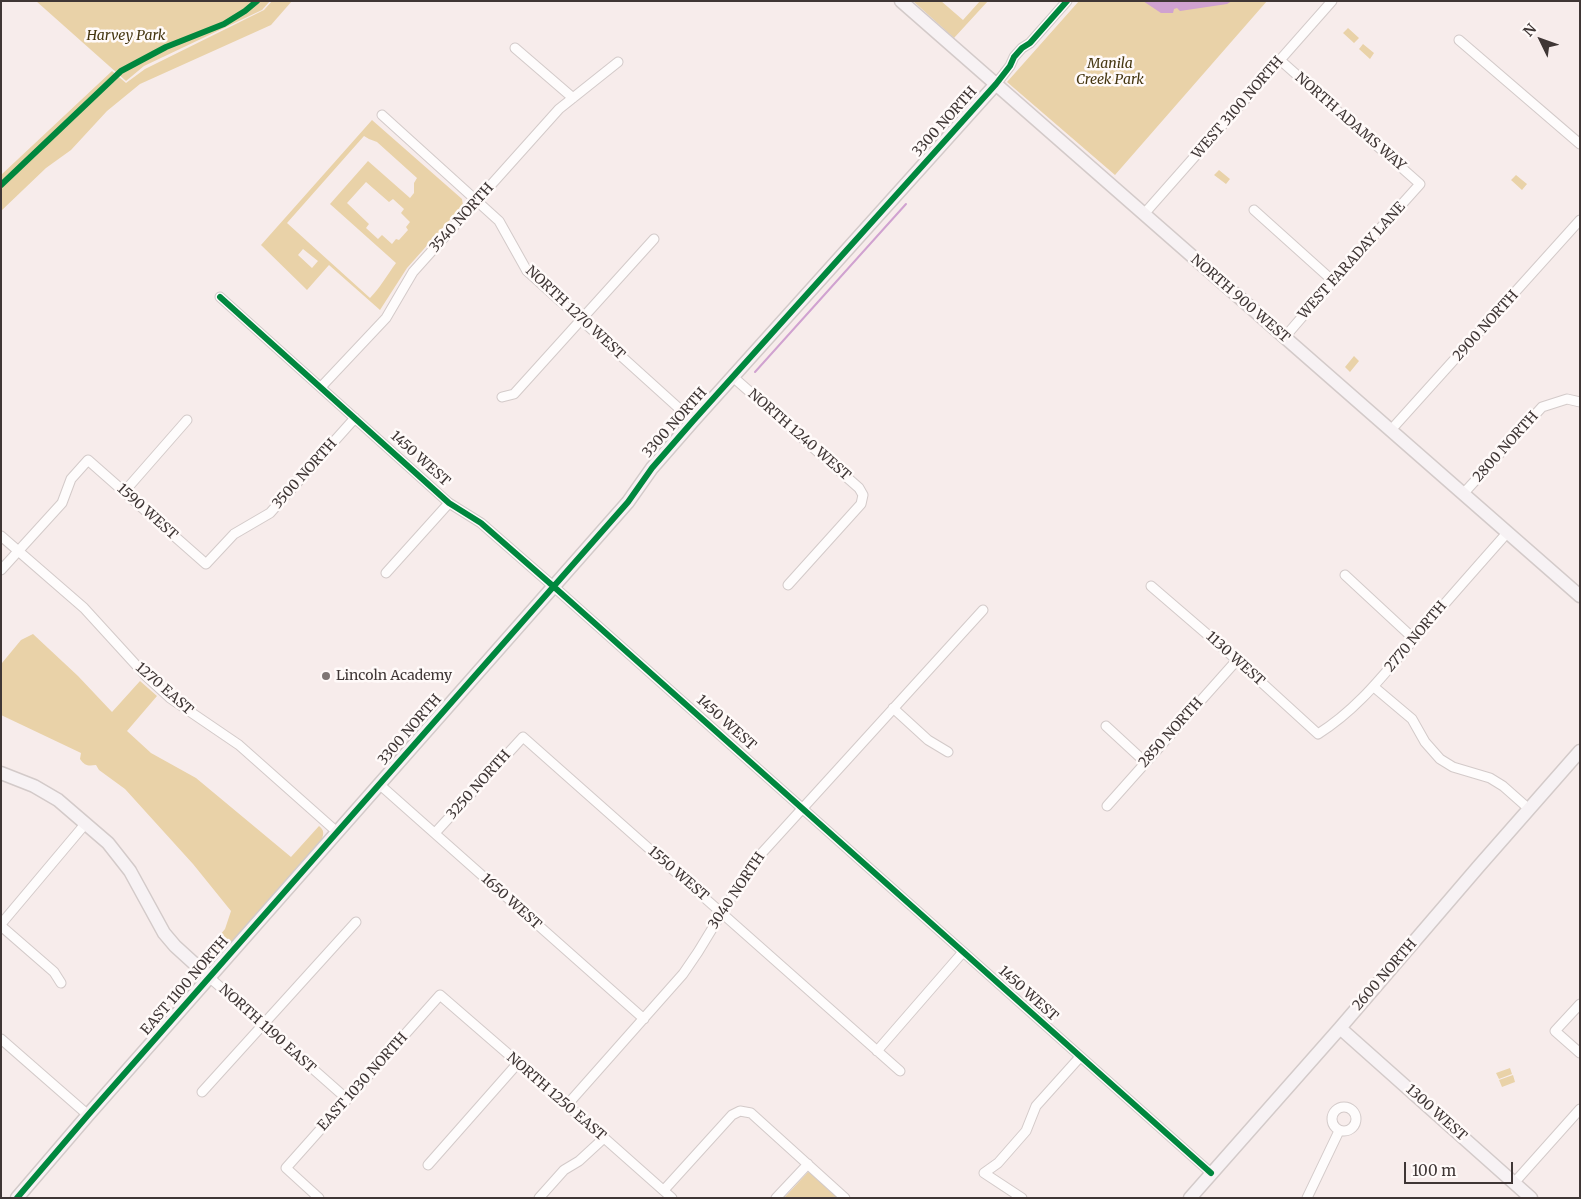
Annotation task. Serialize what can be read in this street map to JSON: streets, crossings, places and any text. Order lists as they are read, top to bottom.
{
  "streets": {
    "street": [
      "WEST 3100 NORTH",
      "3300 NORTH",
      "NORTH ADAMS WAY",
      "3540 NORTH",
      "WEST FARADAY LANE",
      "NORTH 900 WEST",
      "NORTH 1270 WEST",
      "2900 NORTH",
      "NORTH 1240 WEST",
      "2800 NORTH",
      "1450 WEST",
      "3500 NORTH",
      "1590 WEST",
      "2770 NORTH",
      "1130 WEST",
      "1270 EAST",
      "2850 NORTH",
      "3250 NORTH",
      "1550 WEST",
      "3040 NORTH",
      "1650 WEST",
      "2600 NORTH",
      "EAST 1100 NORTH",
      "NORTH 1190 EAST",
      "EAST 1030 NORTH",
      "NORTH 1250 EAST",
      "1300 WEST"
    ]
  },
  "crossings": [
    ["WEST 3100 NORTH", "NORTH ADAMS WAY"],
    ["WEST 3100 NORTH", "NORTH 900 WEST"],
    ["3300 NORTH", "NORTH 900 WEST"],
    ["3300 NORTH", "NORTH 1270 WEST"],
    ["3300 NORTH", "NORTH 1240 WEST"],
    ["3300 NORTH", "1450 WEST"],
    ["3300 NORTH", "1650 WEST"],
    ["3300 NORTH", "EAST 1100 NORTH"],
    ["NORTH ADAMS WAY", "WEST FARADAY LANE"],
    ["3540 NORTH", "NORTH 1270 WEST"],
    ["3540 NORTH", "1450 WEST"],
    ["WEST FARADAY LANE", "NORTH 900 WEST"],
    ["NORTH 900 WEST", "2900 NORTH"],
    ["NORTH 900 WEST", "2800 NORTH"],
    ["NORTH 900 WEST", "2770 NORTH"],
    ["1450 WEST", "3500 NORTH"],
    ["1450 WEST", "3040 NORTH"],
    ["1450 WEST", "2600 NORTH"],
    ["3500 NORTH", "1590 WEST"],
    ["1590 WEST", "1270 EAST"],
    ["2770 NORTH", "1130 WEST"],
    ["1130 WEST", "2850 NORTH"],
    ["1270 EAST", "EAST 1100 NORTH"],
    ["3250 NORTH", "1550 WEST"],
    ["3250 NORTH", "1650 WEST"],
    ["1550 WEST", "3040 NORTH"],
    ["3040 NORTH", "1650 WEST"],
    ["3040 NORTH", "NORTH 1250 EAST"],
    ["1650 WEST", "EAST 1100 NORTH"],
    ["2600 NORTH", "1300 WEST"],
    ["EAST 1100 NORTH", "NORTH 1190 EAST"],
    ["NORTH 1190 EAST", "EAST 1030 NORTH"],
    ["EAST 1030 NORTH", "NORTH 1250 EAST"]
  ],
  "parks": ["Harvey Park", "Manila Creek Park"],
  "places": ["Lincoln Academy"],
  "scale_bar": "100 m",
  "north": "top left"
}
